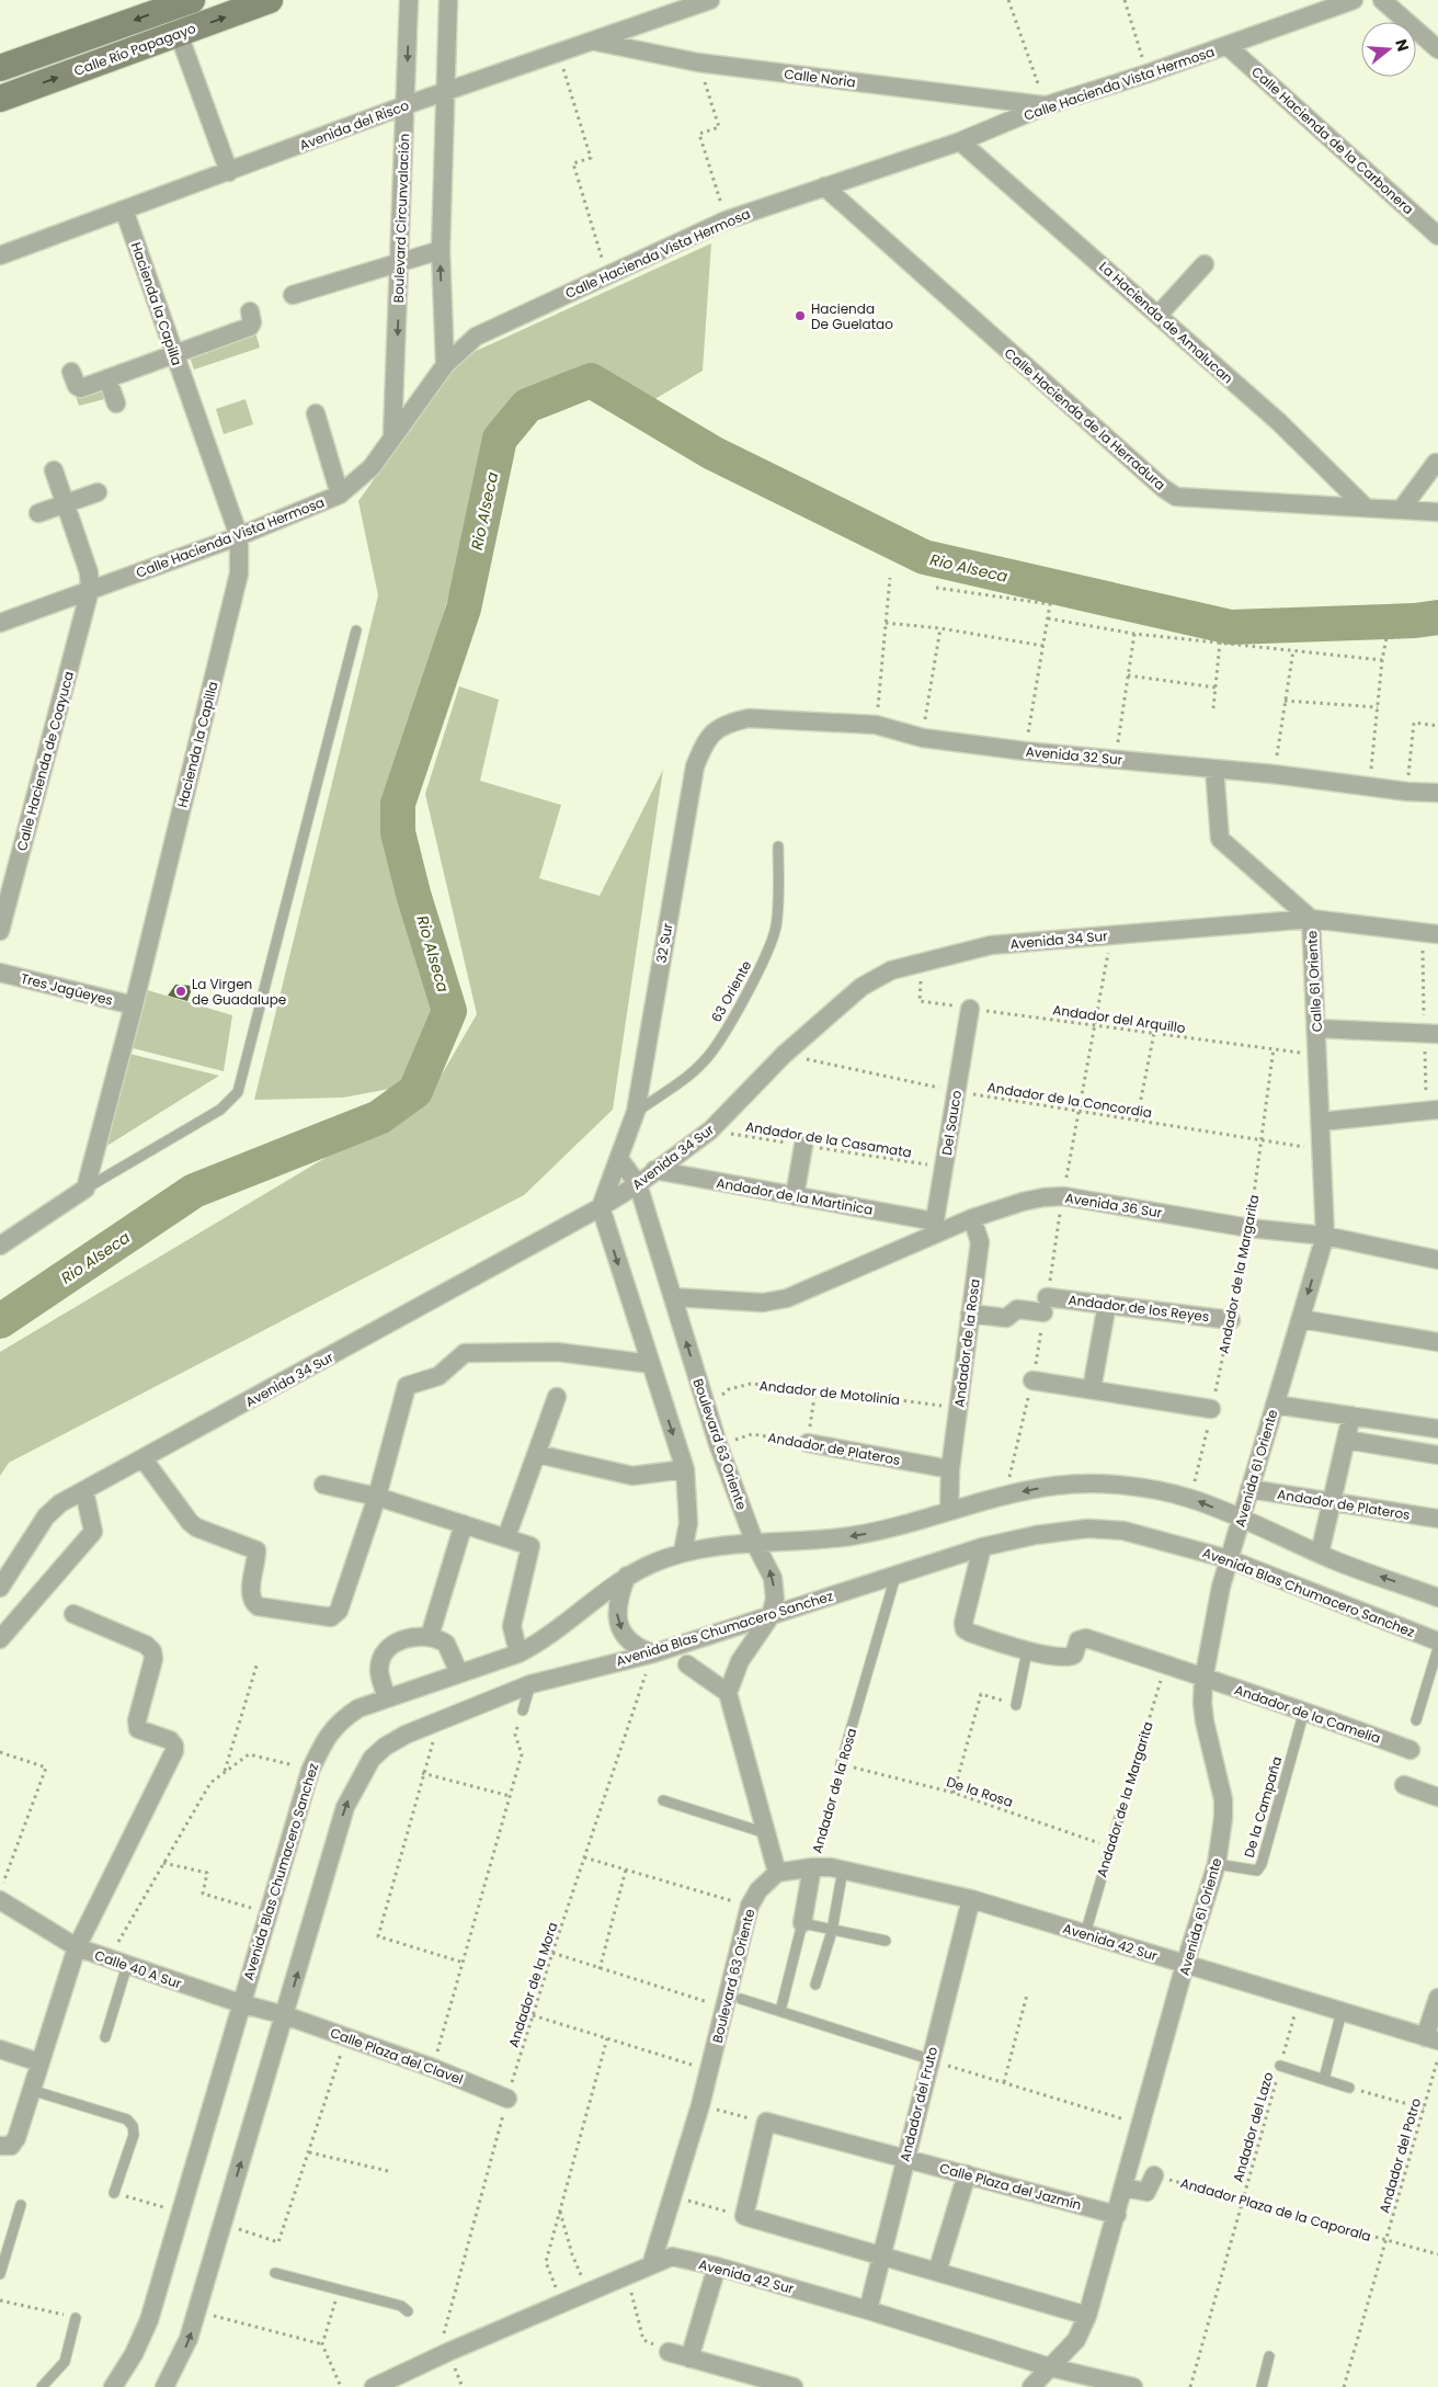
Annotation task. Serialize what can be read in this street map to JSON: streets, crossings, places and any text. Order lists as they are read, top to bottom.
{
  "streets": {
    "main road": ["Calle Río Papagayo"],
    "street": [
      "Calle Noria",
      "Calle Hacienda Vista Hermosa",
      "Avenida del Risco",
      "Calle Hacienda de la Carbonera",
      "Boulevard Circunvalación",
      "Hacienda la Capilla",
      "La Hacienda de Amalucan",
      "Calle Hacienda de la Herradura",
      "Avenida 32 Sur",
      "Calle Hacienda de Coayuca",
      "Avenida 34 Sur",
      "32 Sur",
      "Calle 61 Oriente",
      "Tres Jagüeyes",
      "Del Sauco",
      "Andador de la Martinica",
      "Avenida 36 Sur",
      "Andador de los Reyes",
      "Andador de la Rosa",
      "Boulevard 63 Oriente",
      "Andador de Plateros",
      "Avenida 61 Oriente",
      "Avenida Blas Chumacero Sanchez",
      "Andador de la Camelia",
      "Avenida 42 Sur",
      "Calle 40 A Sur",
      "Calle Plaza del Clavel",
      "Andador del Fruto",
      "Calle Plaza del Jazmín"
    ],
    "lane": ["63 Oriente", "Andador de la Margarita", "De la Campaña"],
    "path": [
      "Andador del Arquillo",
      "Andador de la Concordia",
      "Andador de la Casamata",
      "Andador de Motolinía",
      "De la Rosa",
      "Andador de la Mora",
      "Andador del Lazo",
      "Andador del Potro",
      "Andador Plaza de la Caporala"
    ]
  },
  "crossings": [
    ["Calle Noria", "Calle Hacienda Vista Hermosa"],
    ["Calle Noria", "Avenida del Risco"],
    ["Calle Hacienda Vista Hermosa", "Calle Hacienda de la Carbonera"],
    ["Calle Hacienda Vista Hermosa", "Boulevard Circunvalación"],
    ["Calle Hacienda Vista Hermosa", "Hacienda la Capilla"],
    ["Calle Hacienda Vista Hermosa", "La Hacienda de Amalucan"],
    ["Calle Hacienda Vista Hermosa", "Calle Hacienda de la Herradura"],
    ["Calle Hacienda Vista Hermosa", "Calle Hacienda de Coayuca"],
    ["Avenida del Risco", "Boulevard Circunvalación"],
    ["Avenida del Risco", "Hacienda la Capilla"],
    ["Hacienda la Capilla", "Tres Jagüeyes"],
    ["La Hacienda de Amalucan", "Calle Hacienda de la Herradura"],
    ["Avenida 32 Sur", "32 Sur"],
    ["Avenida 32 Sur", "Calle 61 Oriente"],
    ["Avenida 34 Sur", "32 Sur"],
    ["Avenida 34 Sur", "Calle 61 Oriente"],
    ["Avenida 34 Sur", "Andador de la Concordia"],
    ["Avenida 34 Sur", "Andador de la Casamata"],
    ["Avenida 34 Sur", "Andador de la Martinica"],
    ["Avenida 34 Sur", "Boulevard 63 Oriente"],
    ["32 Sur", "63 Oriente"],
    ["Calle 61 Oriente", "Andador del Arquillo"],
    ["Calle 61 Oriente", "Andador de la Concordia"],
    ["Calle 61 Oriente", "Avenida 36 Sur"],
    ["Calle 61 Oriente", "Avenida 61 Oriente"],
    ["Andador del Arquillo", "Del Sauco"],
    ["Andador del Arquillo", "Andador de la Margarita"],
    ["Andador de la Concordia", "Del Sauco"],
    ["Andador de la Concordia", "Andador de la Margarita"],
    ["Del Sauco", "Andador de la Casamata"],
    ["Del Sauco", "Andador de la Martinica"],
    ["Del Sauco", "Avenida 36 Sur"],
    ["Andador de la Martinica", "Avenida 36 Sur"],
    ["Avenida 36 Sur", "Andador de la Margarita"],
    ["Avenida 36 Sur", "Andador de la Rosa"],
    ["Avenida 36 Sur", "Boulevard 63 Oriente"],
    ["Avenida 36 Sur", "Avenida 61 Oriente"],
    ["Andador de la Margarita", "Andador de los Reyes"],
    ["Andador de la Margarita", "Avenida Blas Chumacero Sanchez"],
    ["Andador de la Margarita", "De la Rosa"],
    ["Andador de la Margarita", "Avenida 42 Sur"],
    ["Andador de los Reyes", "Andador de la Rosa"],
    ["Andador de la Rosa", "Andador de Motolinía"],
    ["Andador de la Rosa", "Andador de Plateros"],
    ["Andador de la Rosa", "Avenida Blas Chumacero Sanchez"],
    ["Andador de la Rosa", "De la Rosa"],
    ["Andador de la Rosa", "Avenida 42 Sur"],
    ["Andador de Motolinía", "Boulevard 63 Oriente"],
    ["Boulevard 63 Oriente", "Andador de Plateros"],
    ["Boulevard 63 Oriente", "Avenida Blas Chumacero Sanchez"],
    ["Boulevard 63 Oriente", "Avenida 42 Sur"],
    ["Andador de Plateros", "Avenida 61 Oriente"],
    ["Avenida 61 Oriente", "Avenida Blas Chumacero Sanchez"],
    ["Avenida 61 Oriente", "Andador de la Camelia"],
    ["Avenida 61 Oriente", "De la Campaña"],
    ["Avenida 61 Oriente", "Avenida 42 Sur"],
    ["Avenida 61 Oriente", "Calle Plaza del Jazmín"],
    ["Avenida Blas Chumacero Sanchez", "Calle 40 A Sur"],
    ["Avenida Blas Chumacero Sanchez", "Andador de la Mora"],
    ["Avenida Blas Chumacero Sanchez", "Calle Plaza del Clavel"],
    ["Andador de la Camelia", "De la Campaña"],
    ["Avenida 42 Sur", "Andador del Fruto"],
    ["Avenida 42 Sur", "Andador del Lazo"],
    ["Calle 40 A Sur", "Calle Plaza del Clavel"],
    ["Andador de la Mora", "Calle Plaza del Clavel"],
    ["Andador del Fruto", "Calle Plaza del Jazmín"],
    ["Andador del Lazo", "Andador Plaza de la Caporala"],
    ["Andador del Potro", "Andador Plaza de la Caporala"]
  ],
  "water": ["Rio Alseca"],
  "places": ["Hacienda De Guelatao", "La Virgen de Guadalupe"],
  "north": "right"
}
